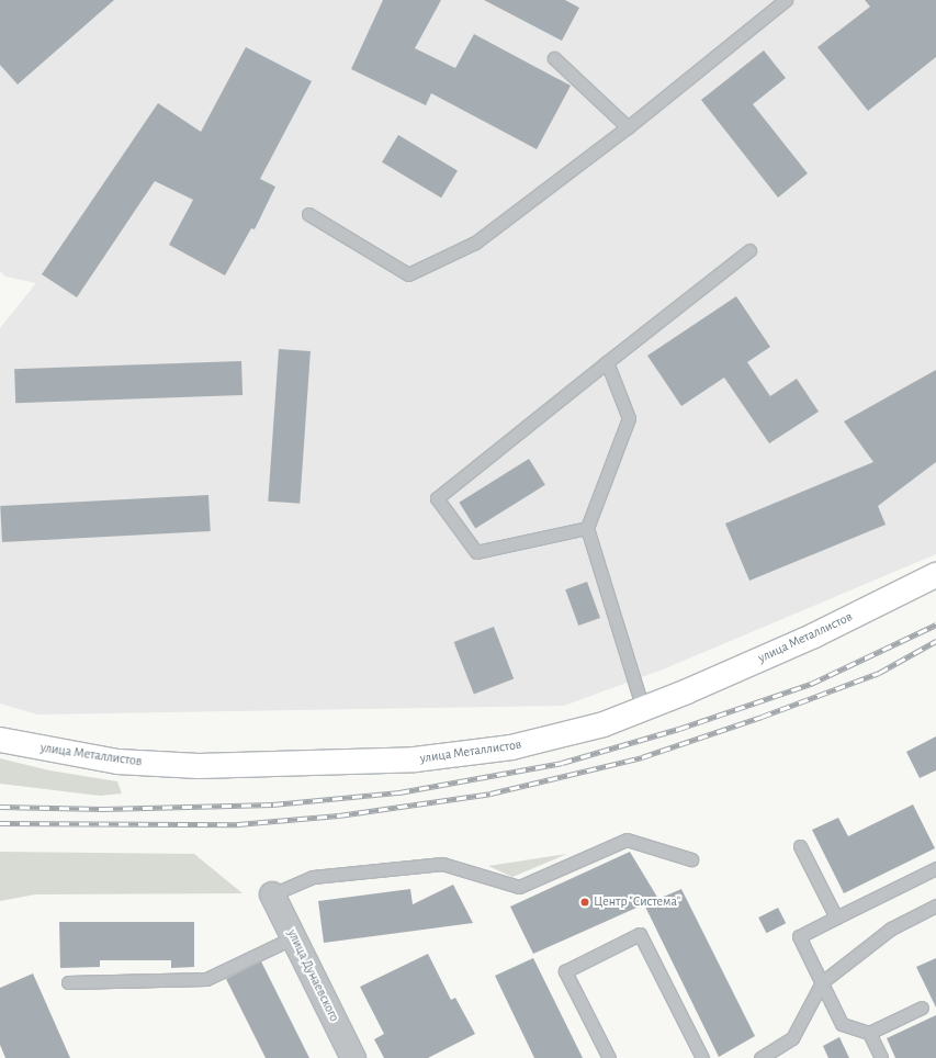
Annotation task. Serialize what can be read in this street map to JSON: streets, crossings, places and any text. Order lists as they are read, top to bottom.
{
  "streets": {
    "main road": ["улица Металлистов"],
    "street": ["улица Дунаевского"]
  },
  "places": ["Центр \"Система\""]
}
